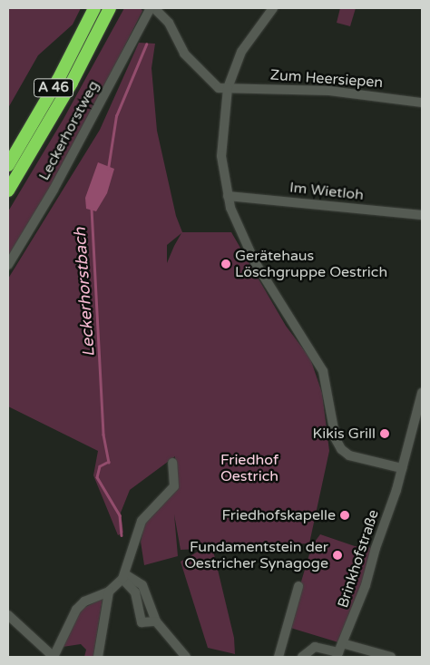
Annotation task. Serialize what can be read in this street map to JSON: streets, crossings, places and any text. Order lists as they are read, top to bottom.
{
  "streets": {
    "highway": ["A 46"],
    "street": [
      "Zum Heersiepen",
      "Leckerhorstweg",
      "Im Wietloh",
      "Brinkhofstraße"
    ]
  },
  "crossings": [
    ["Zum Heersiepen", "Leckerhorstweg"]
  ],
  "water": ["Leckerhorstbach"],
  "parks": ["Friedhof Oestrich"],
  "places": [
    "Gerätehaus Löschgruppe Oestrich",
    "Kikis Grill",
    "Friedhofskapelle",
    "Fundamentstein der Oestricher Synagoge"
  ]
}
